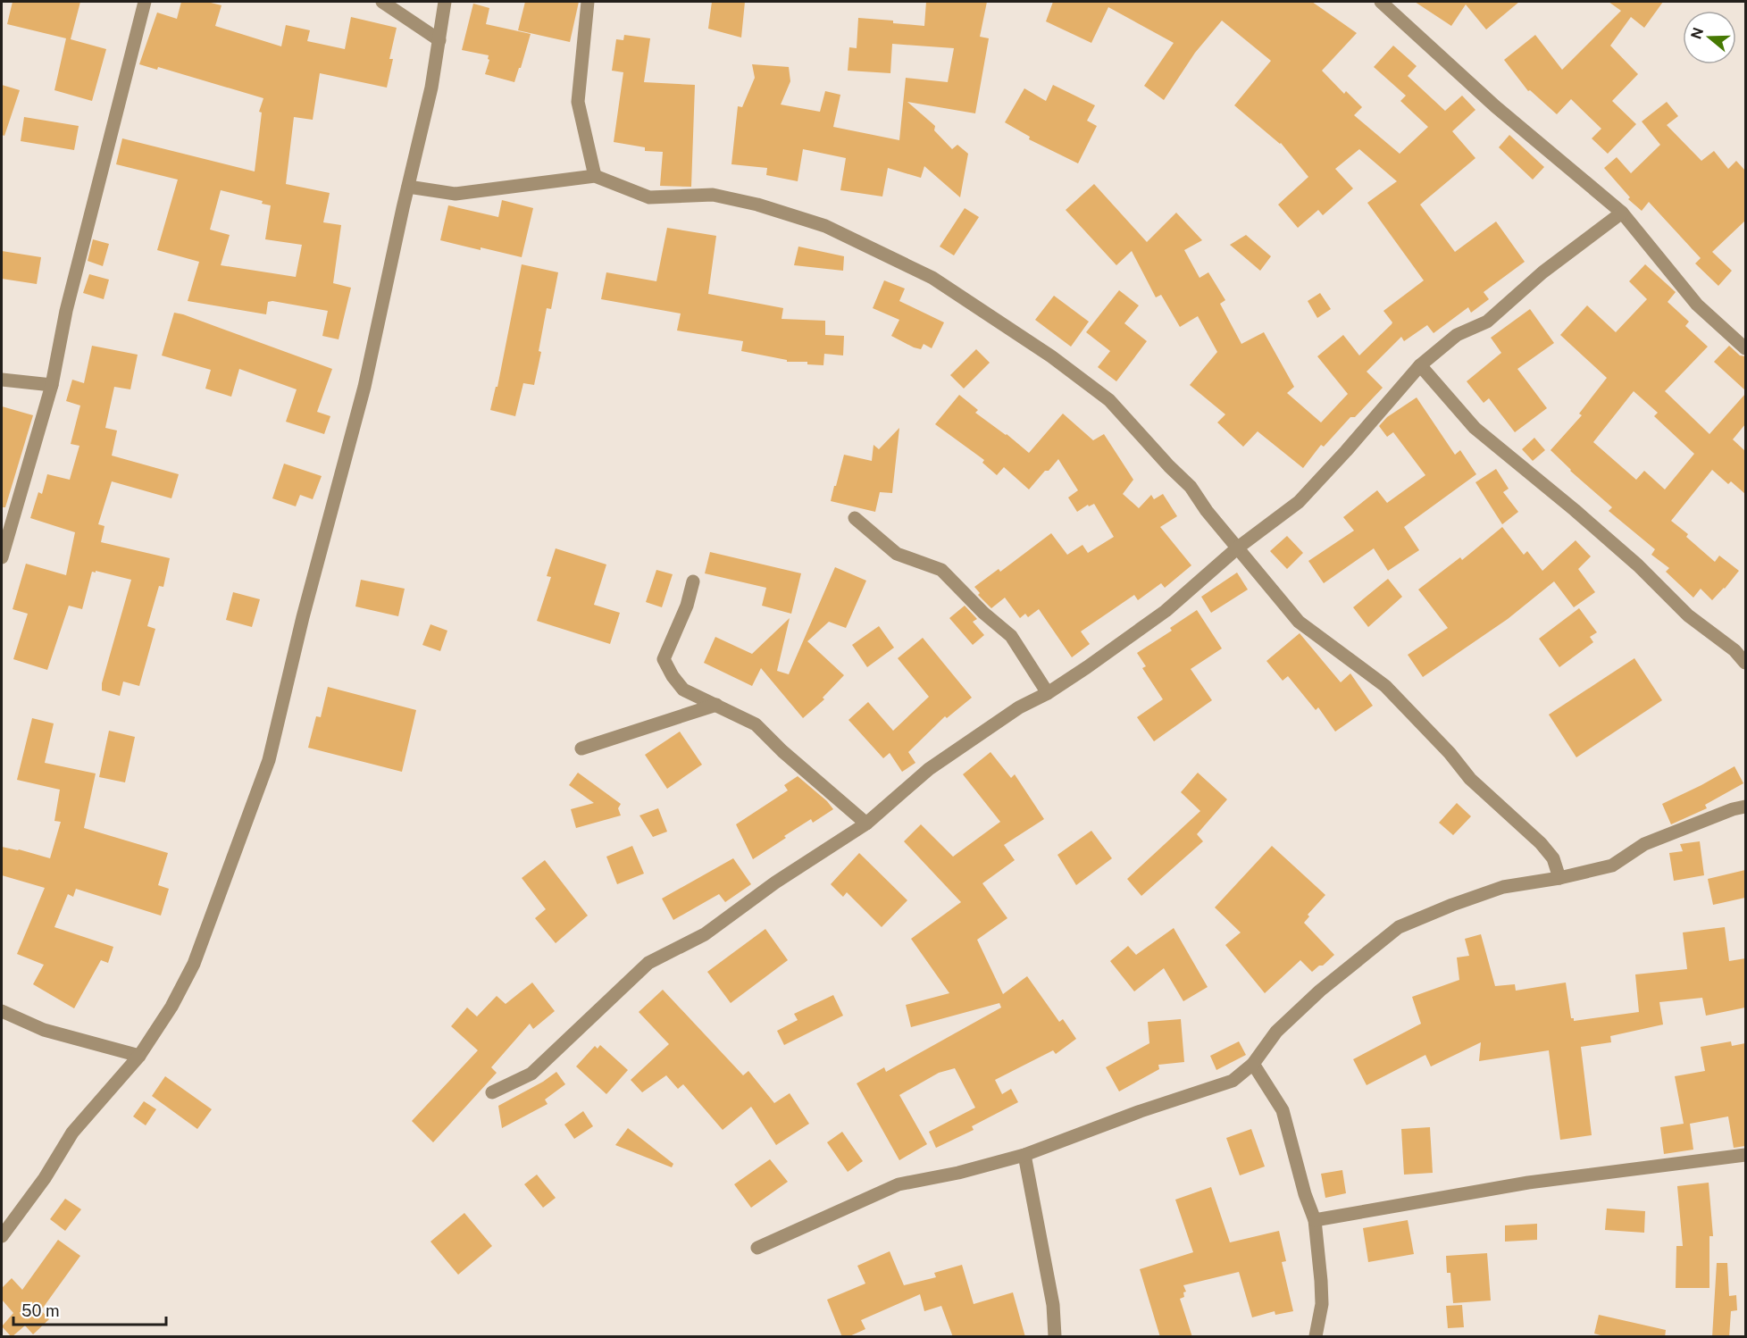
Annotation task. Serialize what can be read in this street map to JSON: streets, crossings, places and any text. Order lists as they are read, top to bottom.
{
  "scale_bar": "50 m",
  "north": "left"
}
